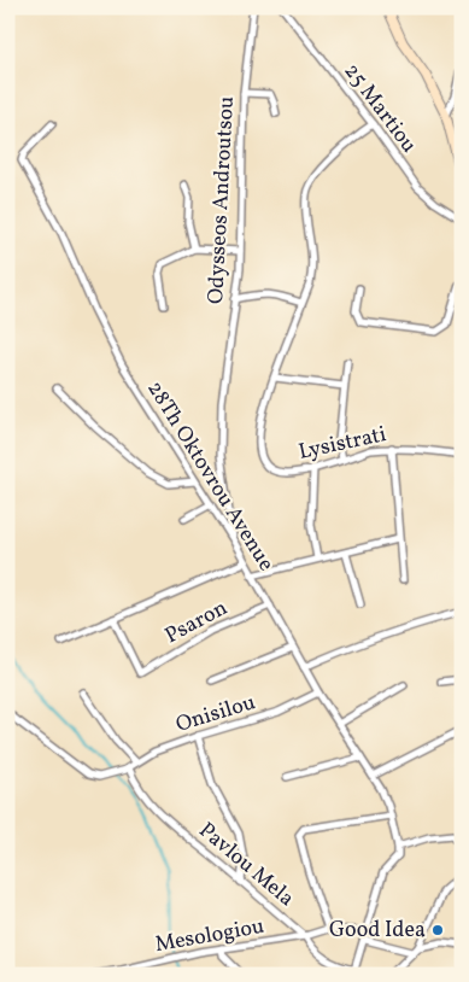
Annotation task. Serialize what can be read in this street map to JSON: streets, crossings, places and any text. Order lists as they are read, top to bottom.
{
  "streets": {
    "street": [
      "25 Martiou",
      "Odysseos Androutsou",
      "Lysistrati",
      "28Th Oktovrou Avenue",
      "Psaron",
      "Onisilou",
      "Pavlou Mela",
      "Mesologiou"
    ]
  },
  "crossings": [
    ["Odysseos Androutsou", "28Th Oktovrou Avenue"],
    ["28Th Oktovrou Avenue", "Psaron"],
    ["28Th Oktovrou Avenue", "Onisilou"],
    ["Onisilou", "Pavlou Mela"],
    ["Pavlou Mela", "Mesologiou"]
  ],
  "places": ["Good Idea"]
}
